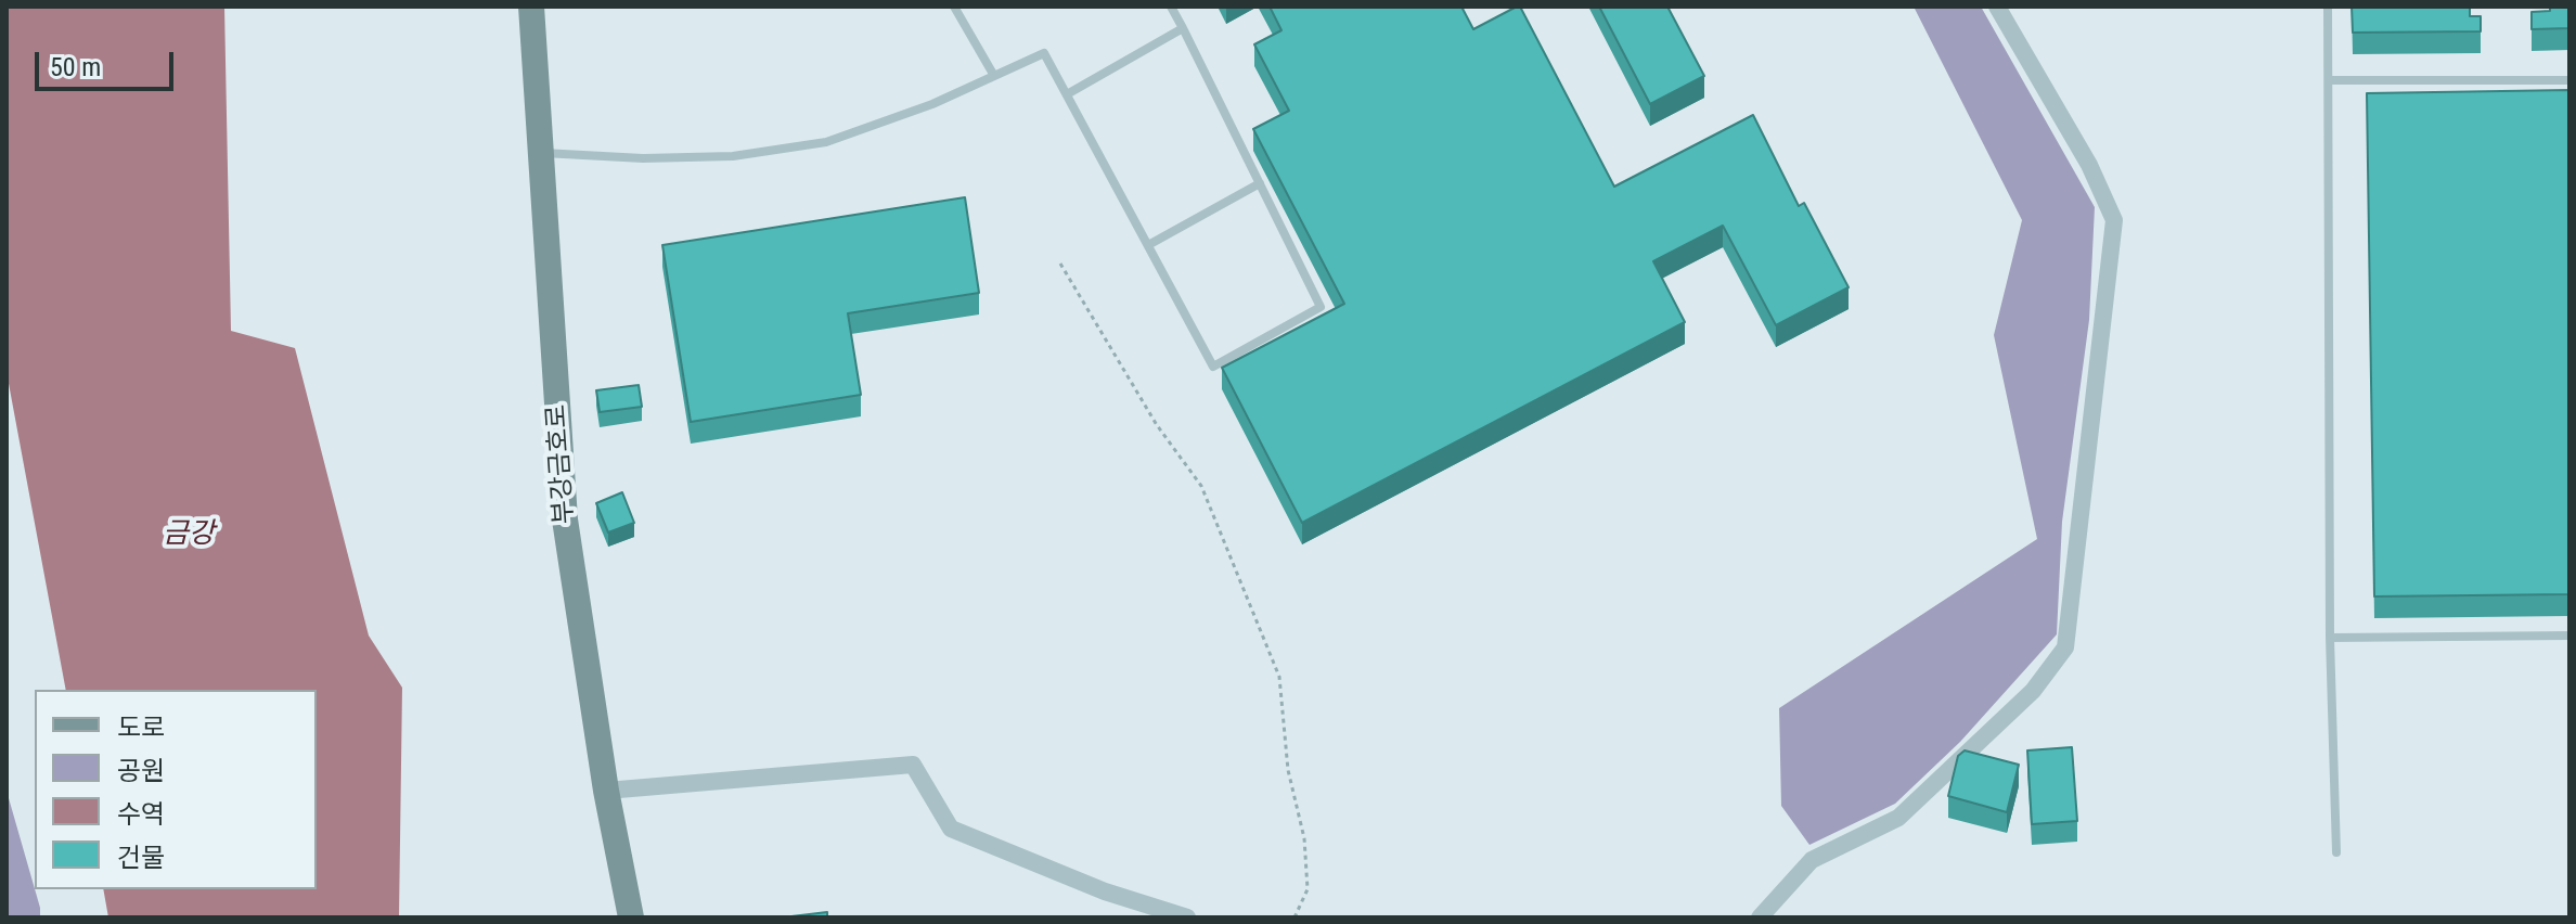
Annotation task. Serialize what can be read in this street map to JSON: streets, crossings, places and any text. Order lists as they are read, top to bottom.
{
  "streets": {
    "street": ["부강금호로"]
  },
  "water": ["금강"],
  "legend": [
    "도로",
    "공원",
    "수역",
    "건물"
  ],
  "scale_bar": "50 m"
}
